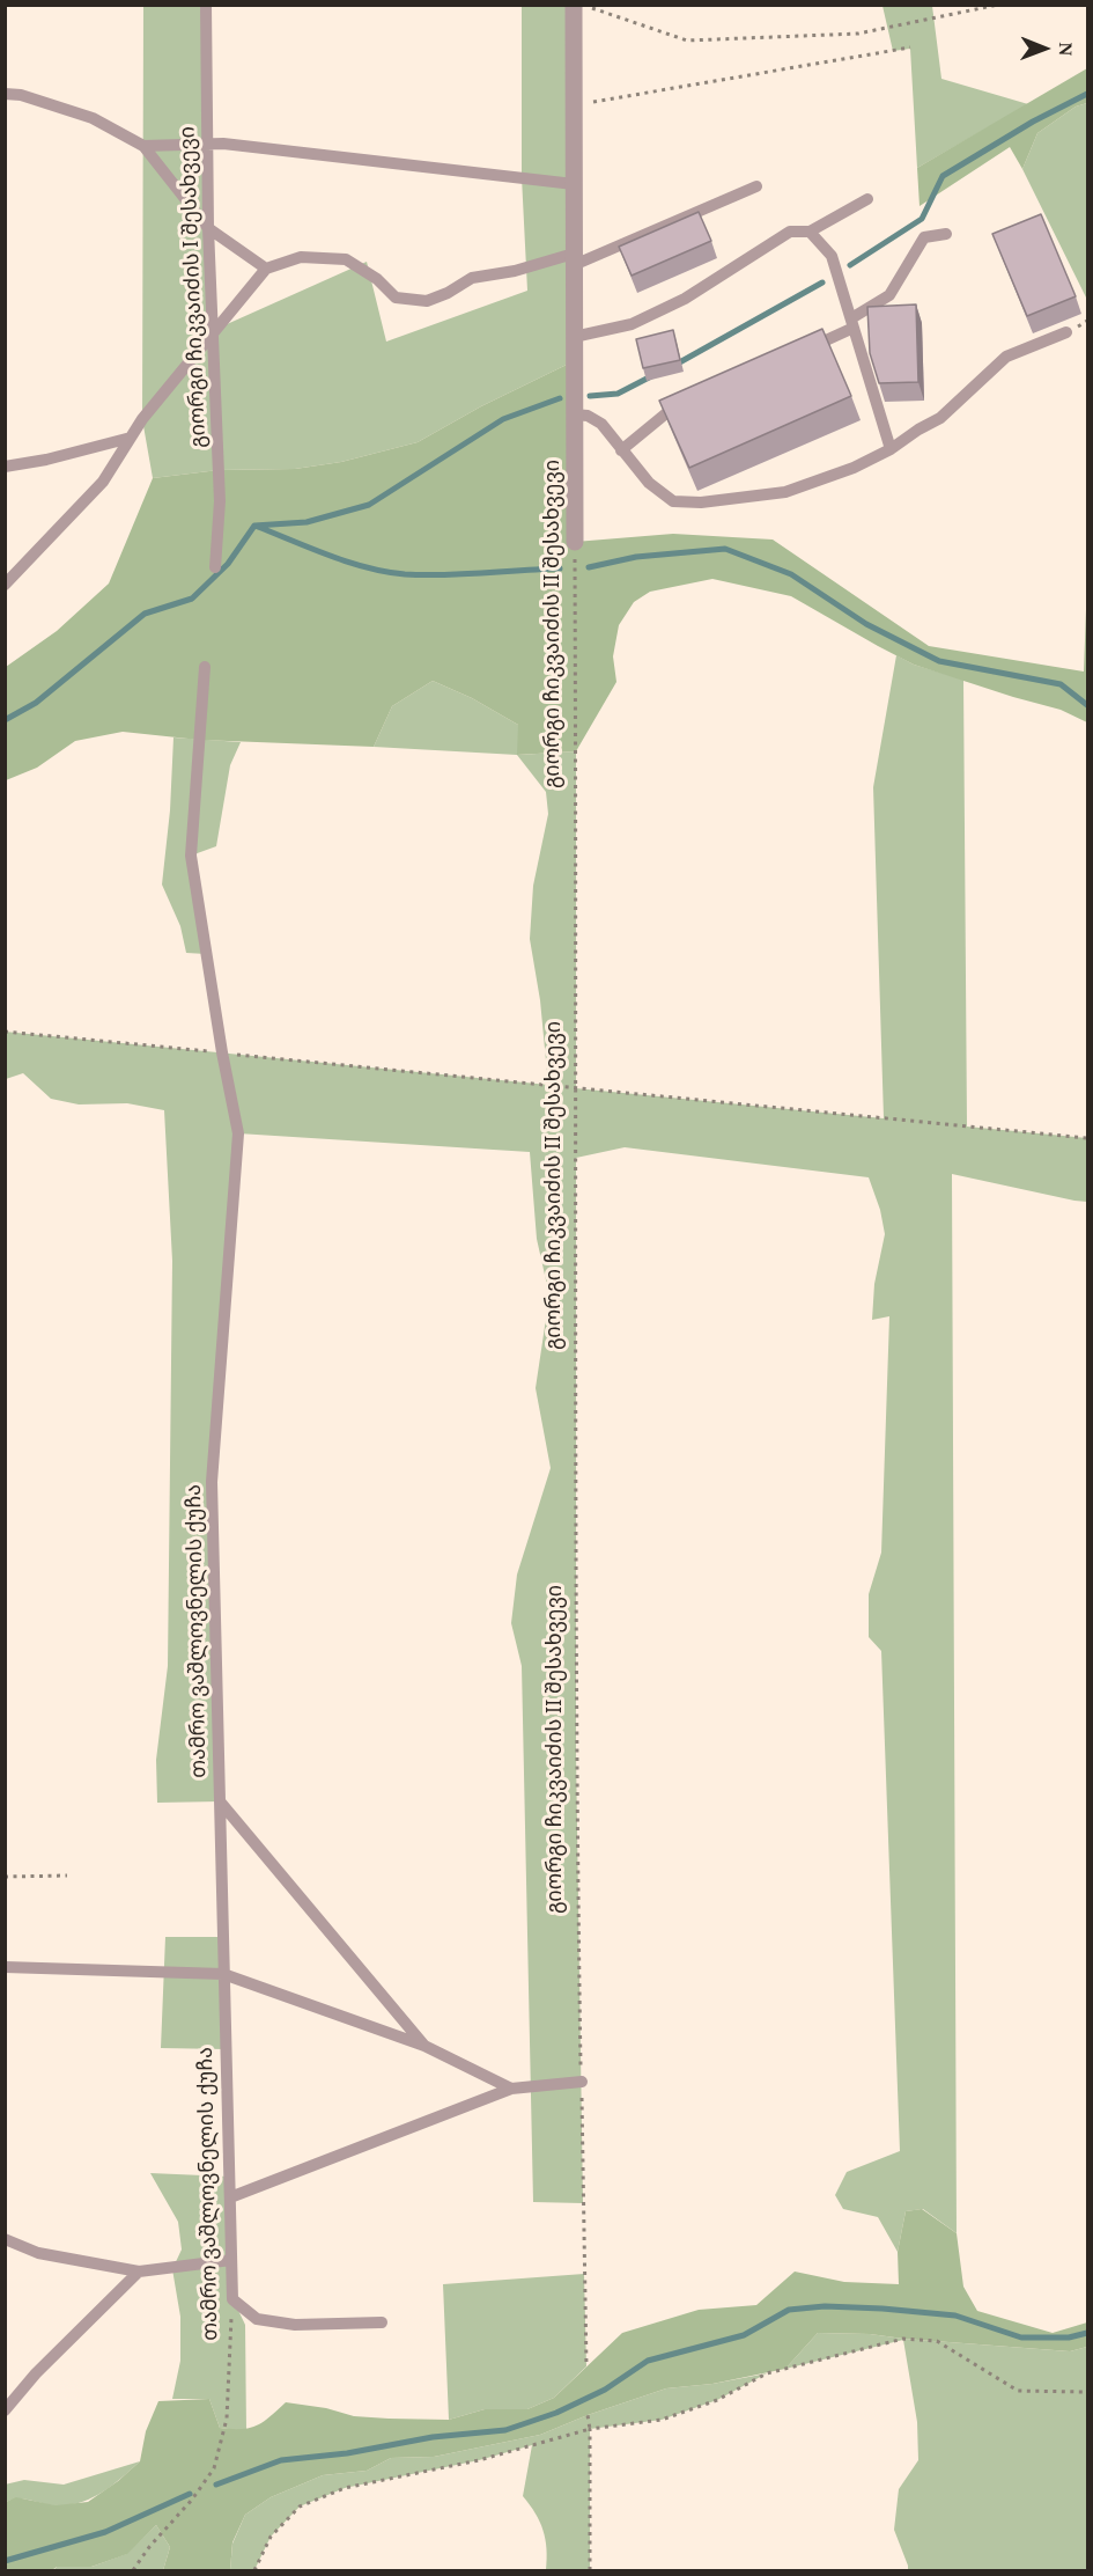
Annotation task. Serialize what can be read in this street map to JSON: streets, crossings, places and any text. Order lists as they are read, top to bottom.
{
  "streets": {
    "street": ["გიორგი ჩიკვაიძის II შესახვევი"],
    "lane": ["გიორგი ჩიკვაიძის I შესახვევი", "თამრო ვაშლოვნელის ქუჩა"]
  },
  "north": "right"
}
